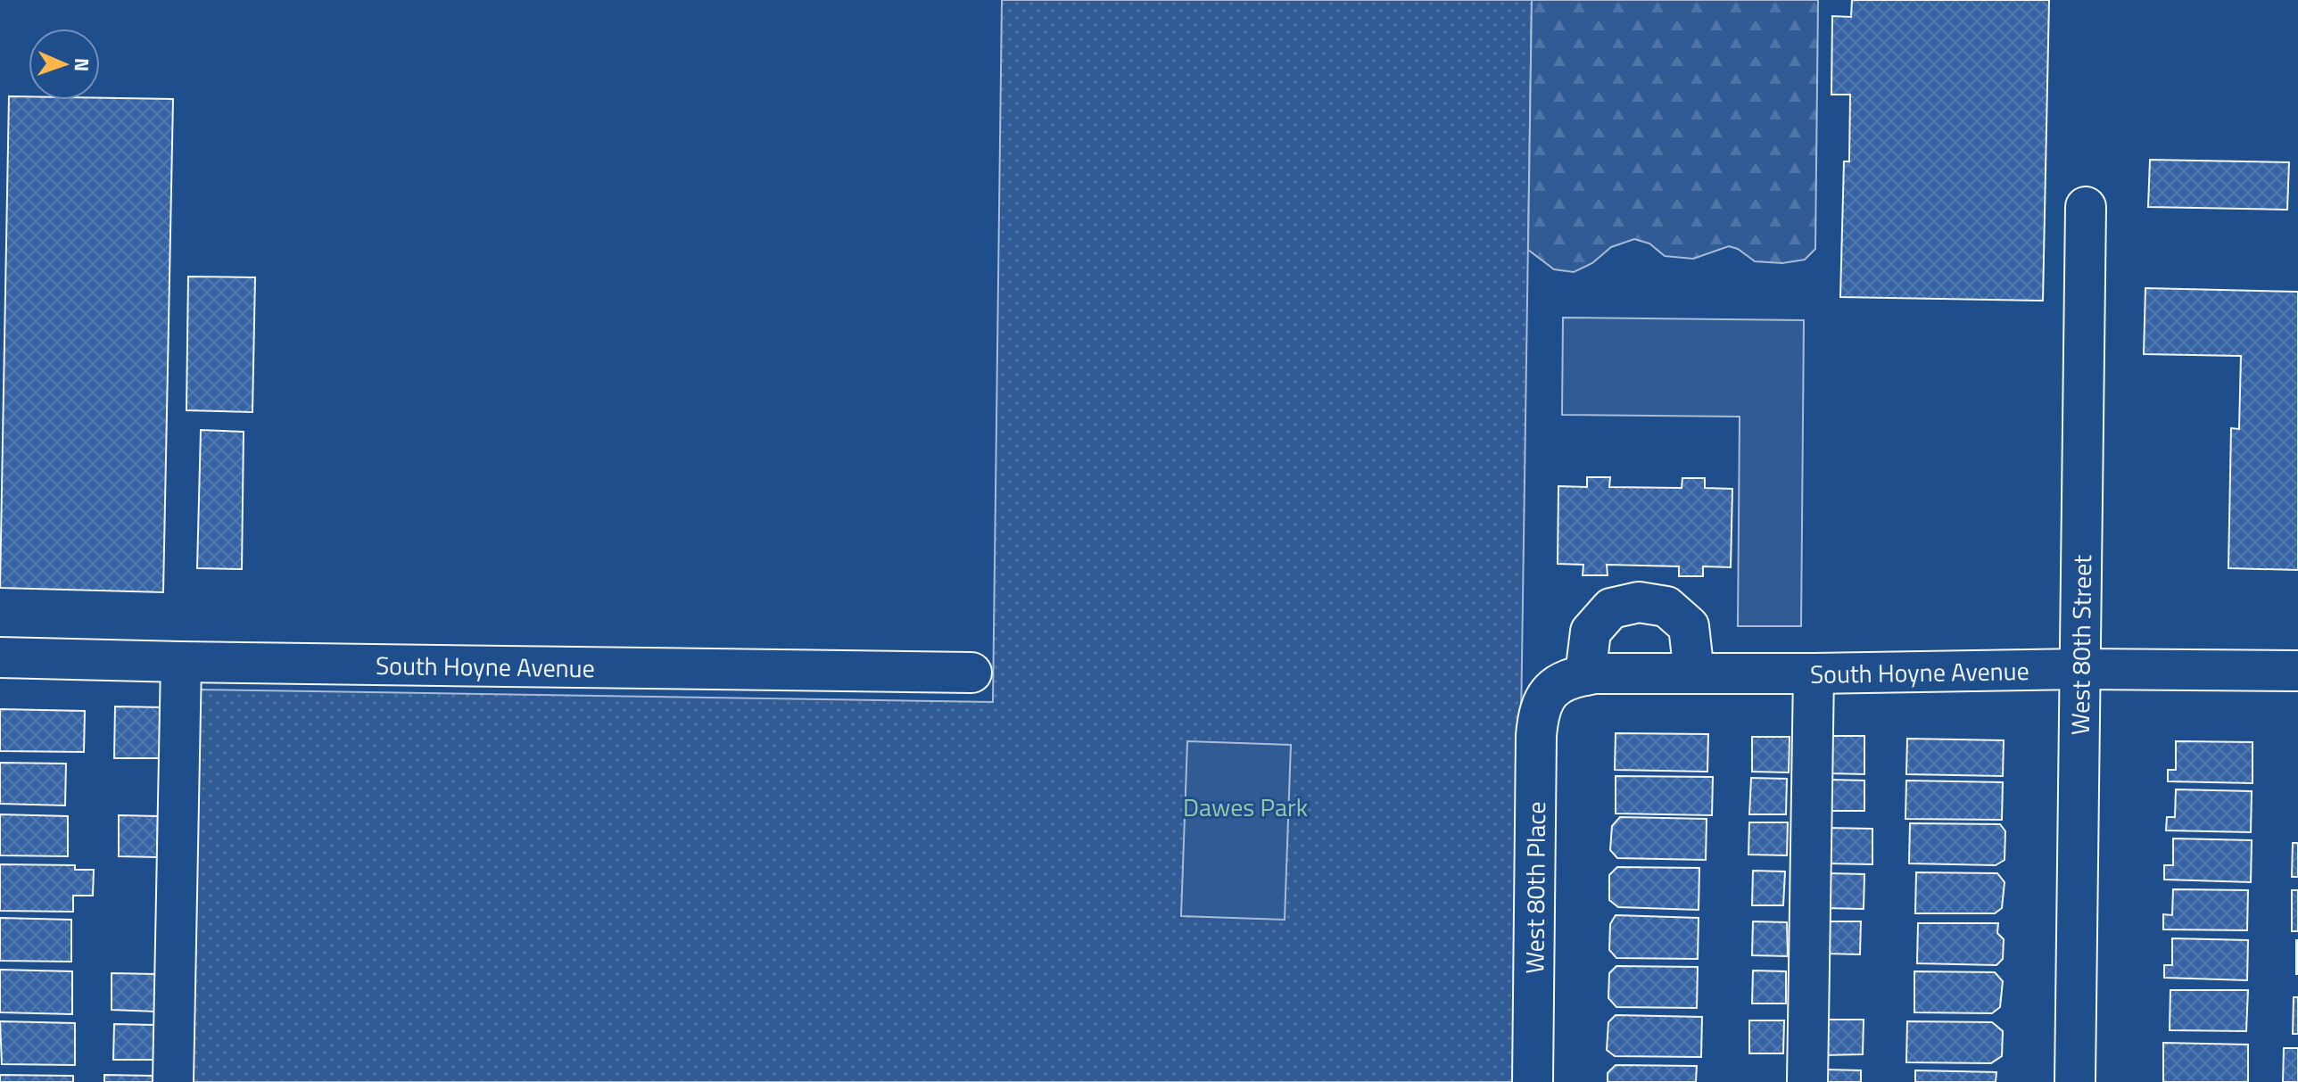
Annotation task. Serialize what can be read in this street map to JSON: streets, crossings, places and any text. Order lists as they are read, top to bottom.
{
  "streets": {
    "street": ["West 80th Street", "South Hoyne Avenue", "West 80th Place"]
  },
  "crossings": [
    ["West 80th Street", "South Hoyne Avenue"],
    ["South Hoyne Avenue", "West 80th Place"]
  ],
  "parks": ["Dawes Park"],
  "north": "right"
}
